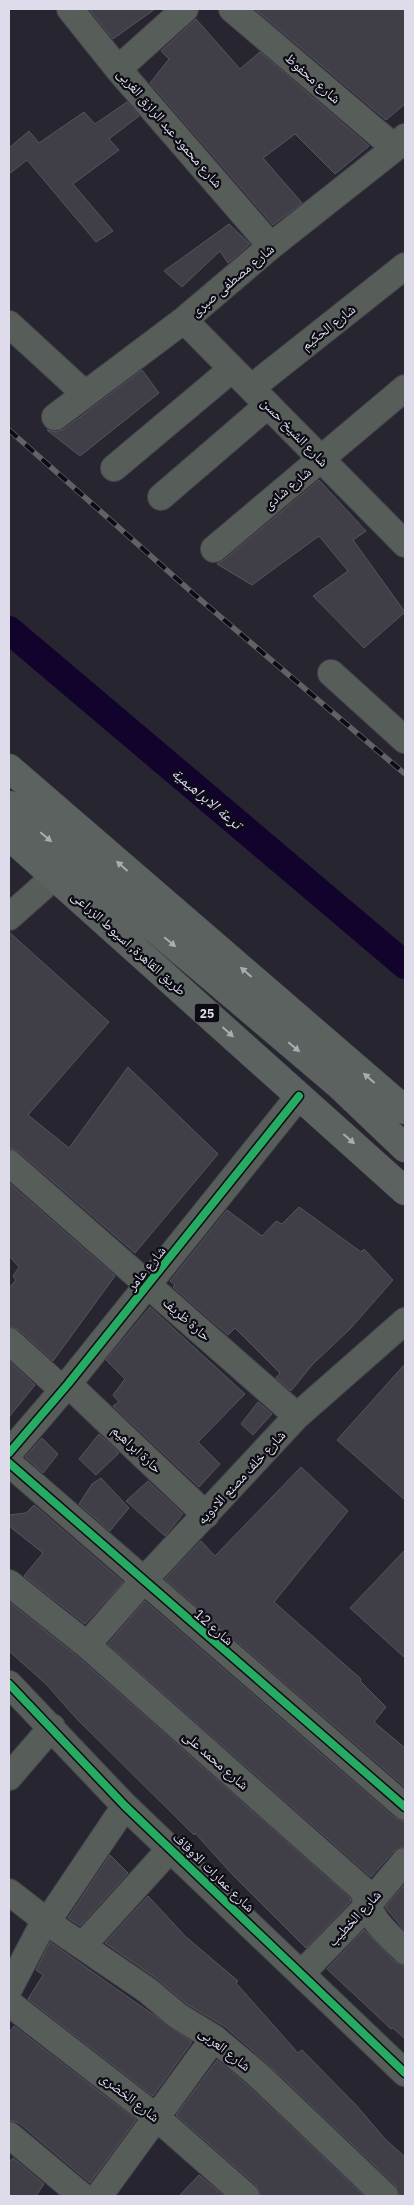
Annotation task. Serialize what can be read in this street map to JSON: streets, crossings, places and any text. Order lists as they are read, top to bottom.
{
  "streets": {
    "highway": ["طريق القاهرة, اسيوط الزراعى", "25"],
    "street": [
      "شارع محفوظ",
      "شارع محمود عبد الرازق الغربى",
      "شارع مصطفى صبرى",
      "شارع الحكيم",
      "شارع الشيخ حسن",
      "شارع شادى",
      "شارع عامر",
      "حارة ظريف",
      "حارة ابراهيم",
      "شارع خلف مصنع الادويه",
      "شارع 12",
      "شارع محمد على",
      "شارع عمارات الاوقاف",
      "شارع الخطيب",
      "شارع العربى",
      "شارع الخضرى"
    ]
  },
  "crossings": [
    ["شارع محفوظ", "شارع مصطفى صبرى"],
    ["شارع محمود عبد الرازق الغربى", "شارع مصطفى صبرى"],
    ["شارع مصطفى صبرى", "شارع الشيخ حسن"],
    ["شارع الحكيم", "شارع الشيخ حسن"],
    ["شارع الشيخ حسن", "شارع شادى"],
    ["طريق القاهرة, اسيوط الزراعى", "شارع عامر"],
    ["شارع عامر", "حارة ظريف"],
    ["شارع عامر", "حارة ابراهيم"],
    ["حارة ظريف", "شارع خلف مصنع الادويه"],
    ["حارة ابراهيم", "شارع خلف مصنع الادويه"],
    ["شارع خلف مصنع الادويه", "شارع 12"],
    ["شارع خلف مصنع الادويه", "شارع محمد على"],
    ["شارع محمد على", "شارع الخطيب"],
    ["شارع عمارات الاوقاف", "شارع الخطيب"]
  ],
  "water": ["ترعة الابراهيمية"]
}
